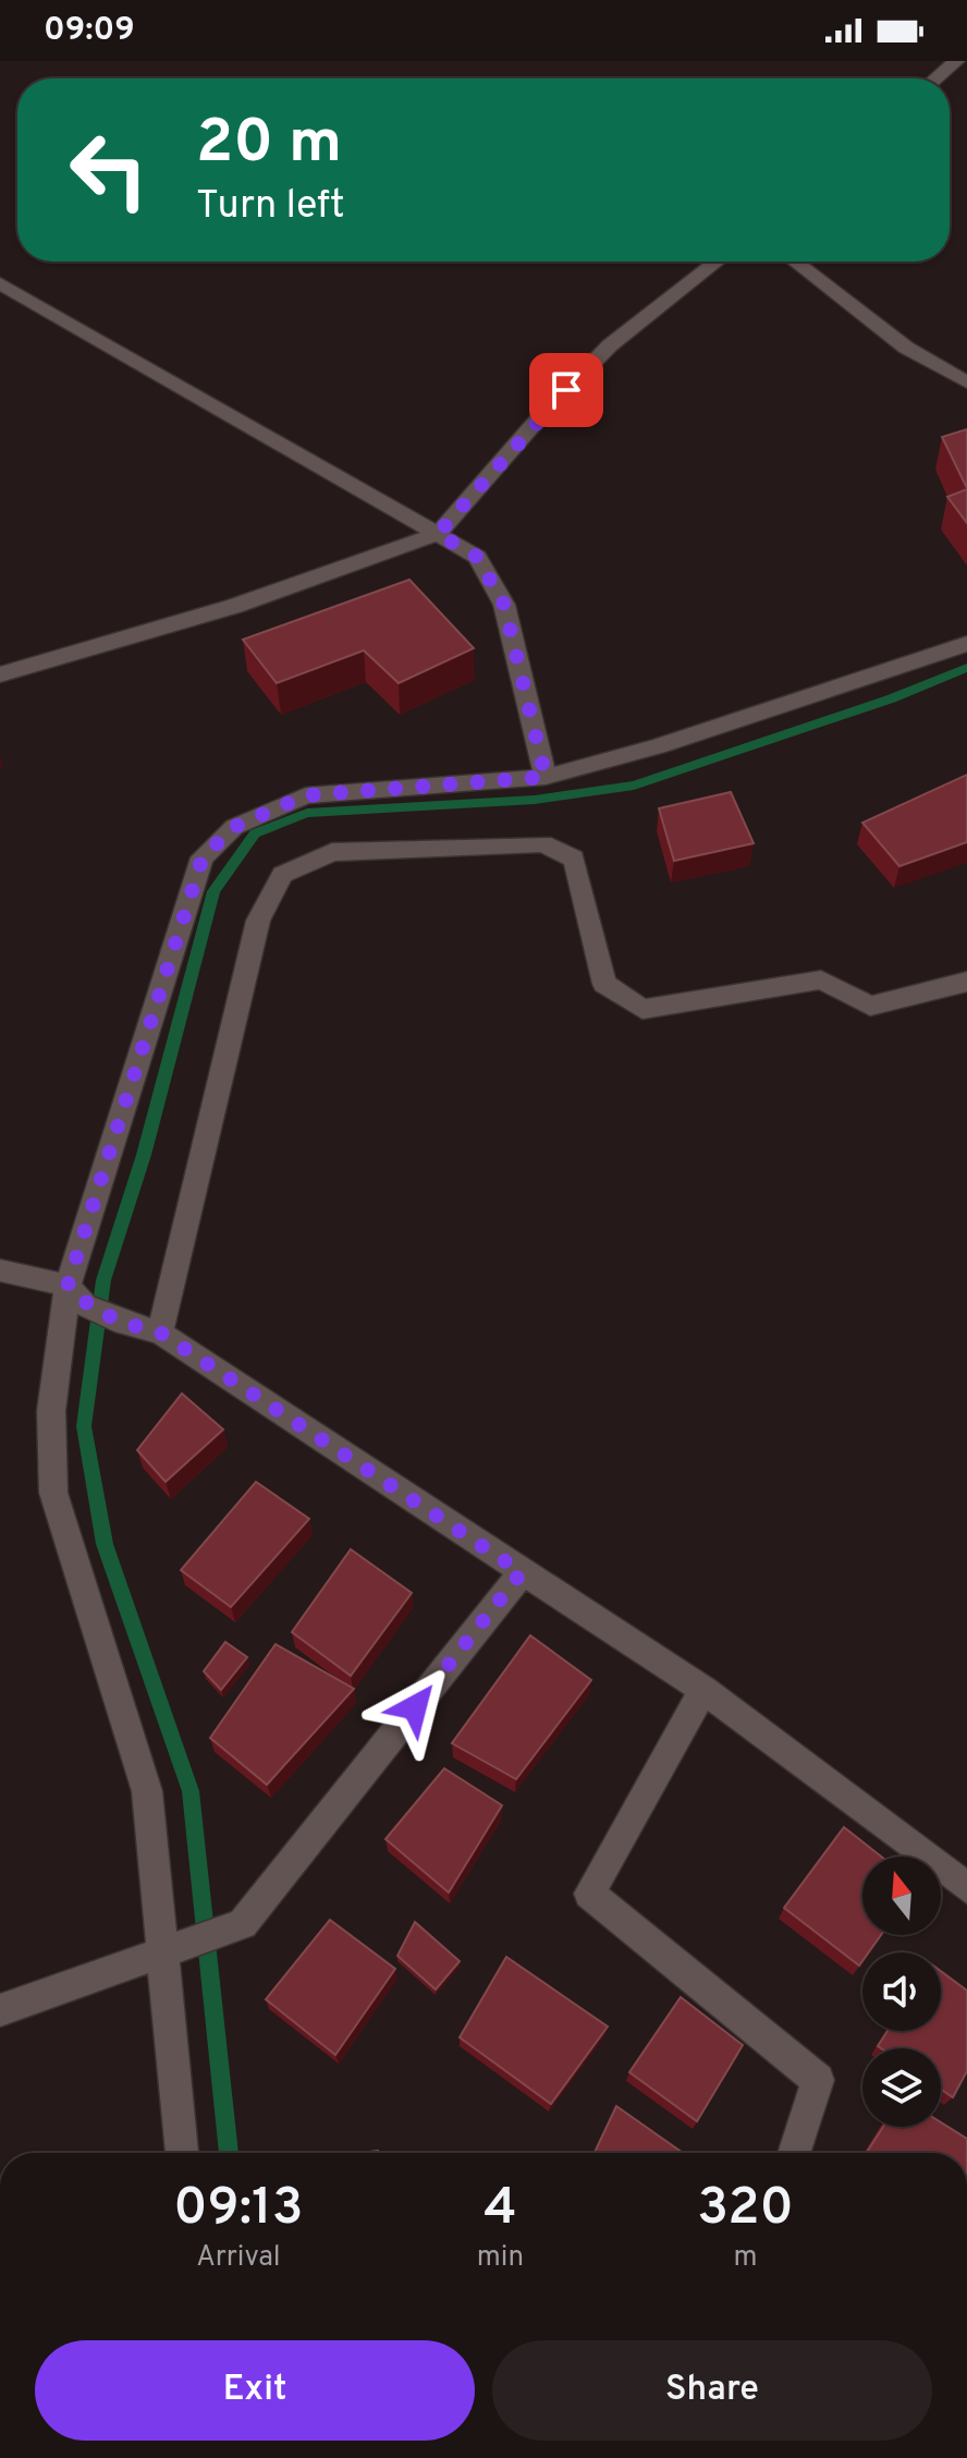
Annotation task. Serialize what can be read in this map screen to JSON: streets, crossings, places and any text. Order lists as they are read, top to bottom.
{
  "north": "top",
  "page": {
    "status": "09:09",
    "turn": ["20 m", "Turn left"],
    "eta": [
      "09:13",
      "Arrival",
      "4",
      "min",
      "320",
      "m"
    ],
    "buttons": ["Exit", "Share"]
  }
}
